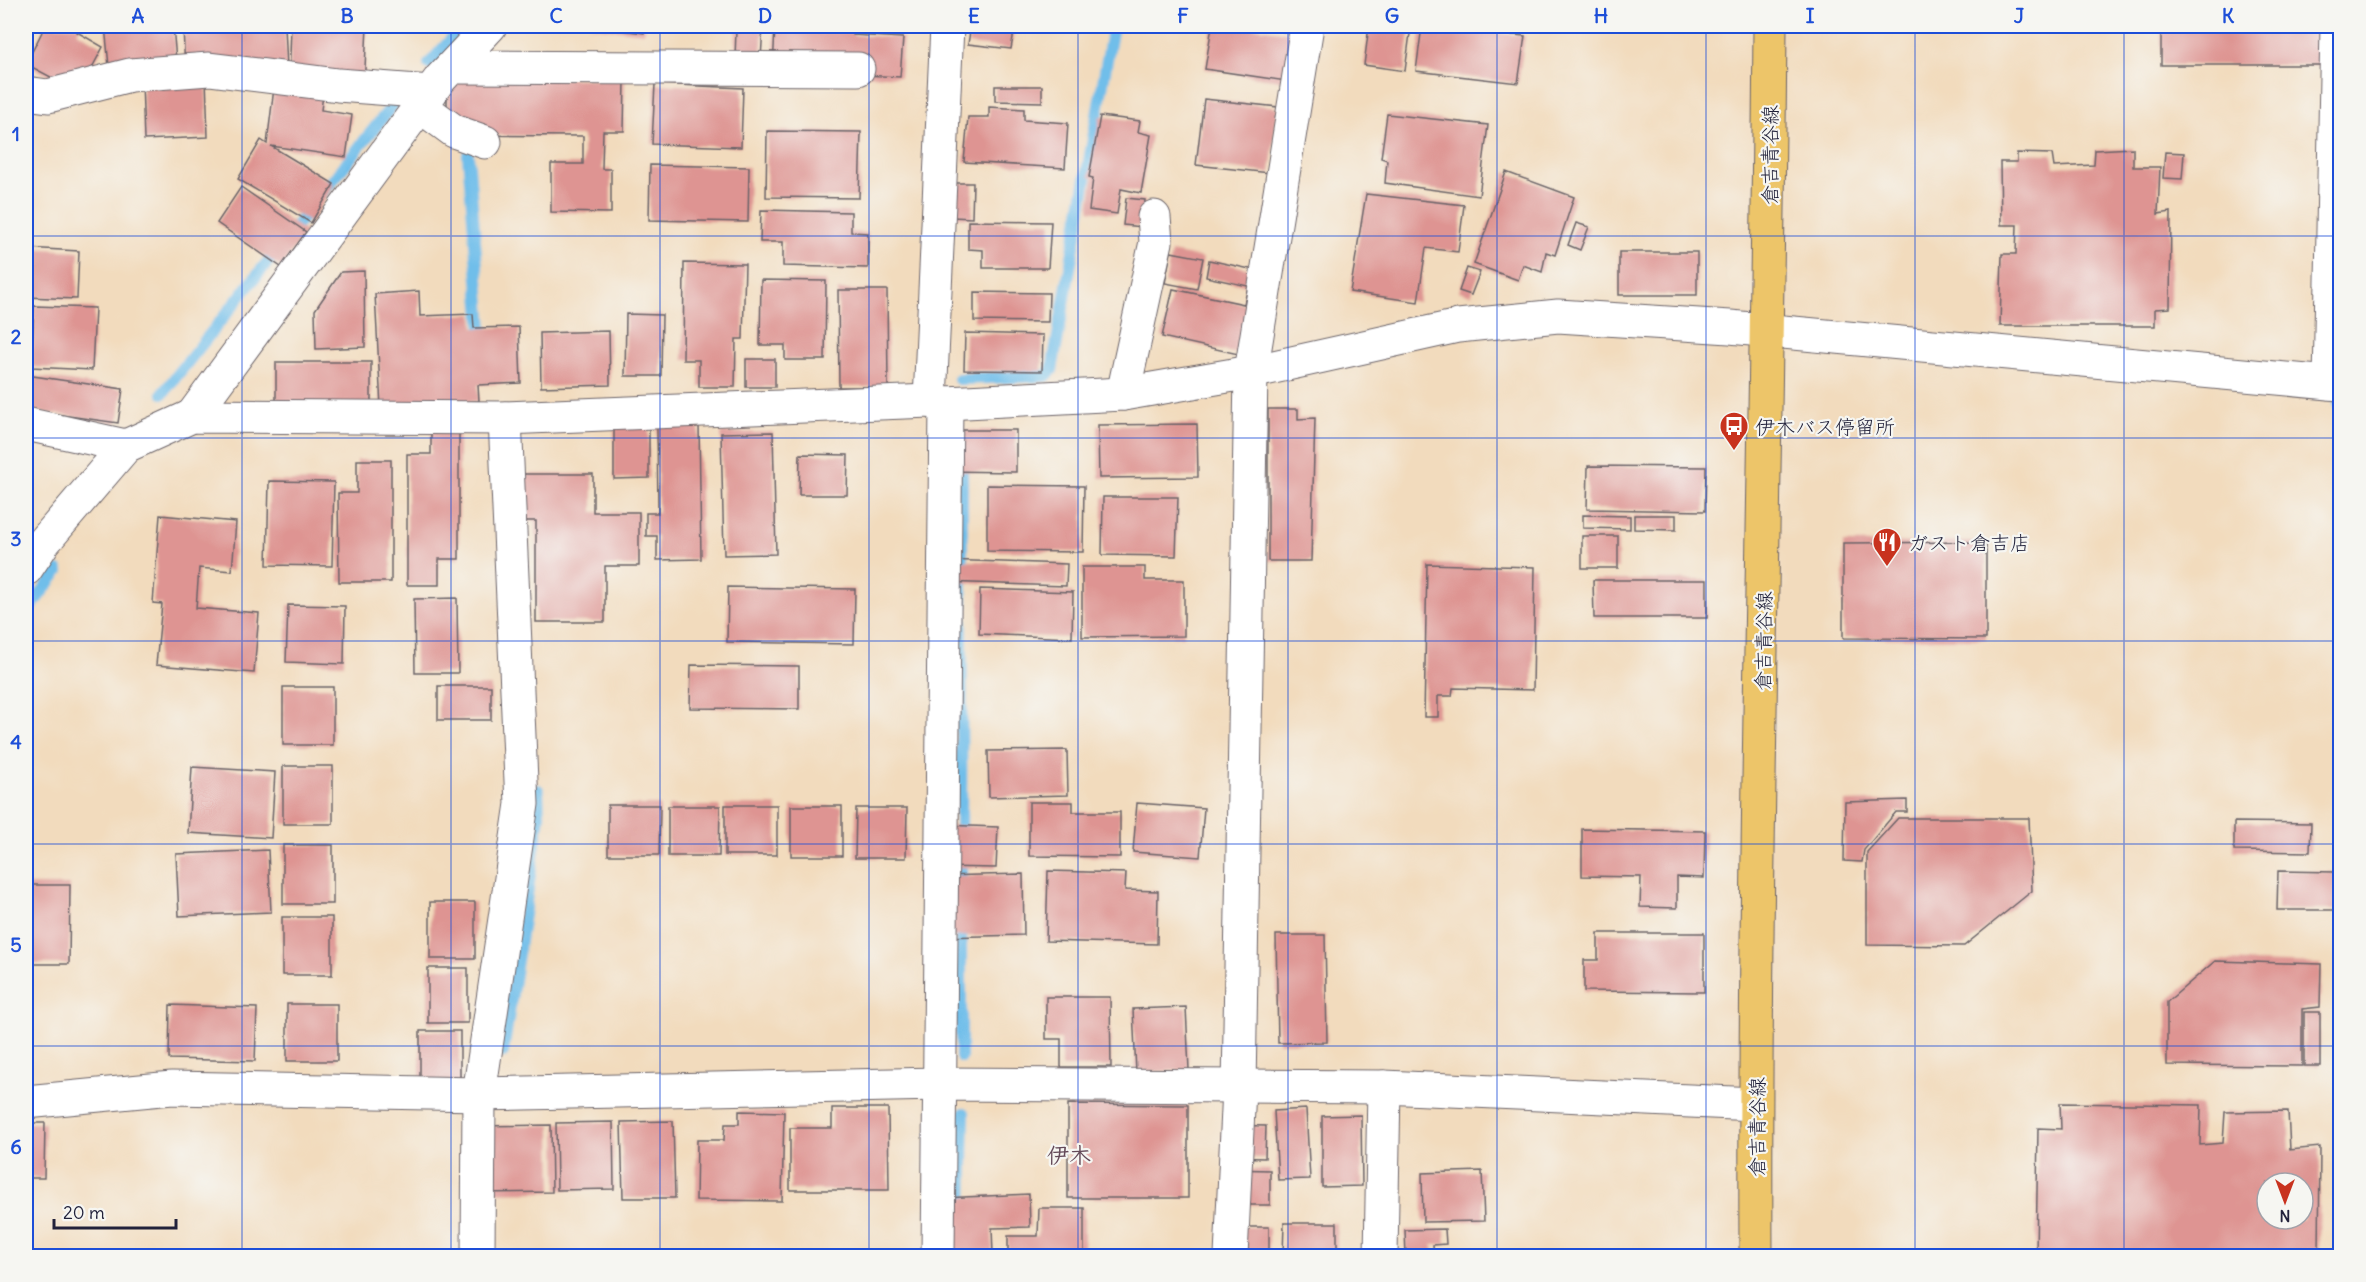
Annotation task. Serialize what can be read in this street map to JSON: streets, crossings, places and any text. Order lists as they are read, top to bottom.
{
  "streets": {
    "main road": ["倉吉青谷線"]
  },
  "districts": ["伊木"],
  "places": {
    "bus stop": ["伊木バス停留所"],
    "restaurant": ["ガスト倉吉店"]
  },
  "scale_bar": "20 m",
  "north": "bottom",
  "grid": {
    "columns": [
      "A",
      "B",
      "C",
      "D",
      "E",
      "F",
      "G",
      "H",
      "I",
      "J",
      "K"
    ],
    "rows": [
      "1",
      "2",
      "3",
      "4",
      "5",
      "6"
    ]
  }
}
